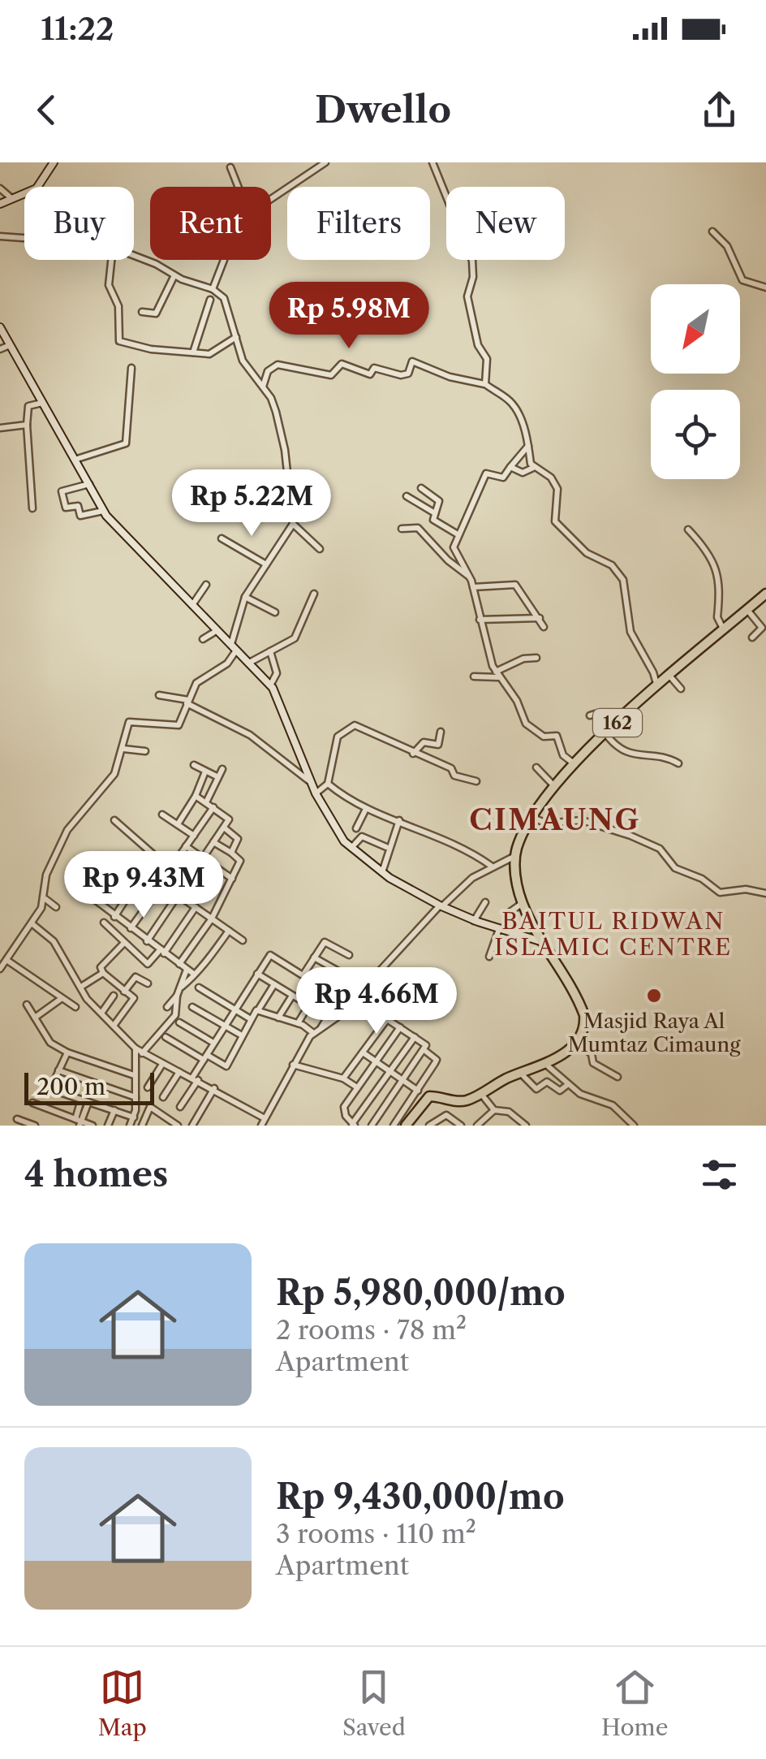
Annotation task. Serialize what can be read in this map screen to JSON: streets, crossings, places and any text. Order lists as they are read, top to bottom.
{
  "streets": {
    "main road": ["162"]
  },
  "districts": ["CIMAUNG", "BAITUL RIDWAN ISLAMIC CENTRE"],
  "places": ["Masjid Raya Al Mumtaz Cimaung"],
  "scale_bar": "200 m",
  "north": "bottom left",
  "page": {
    "status": "11:22",
    "header": "Dwello",
    "chip": [
      "Buy",
      "Rent",
      "Filters",
      "New"
    ],
    "price": [
      "Rp 5.98M",
      "Rp 5.22M",
      "Rp 9.43M",
      "Rp 4.66M"
    ],
    "scale": "200 m",
    "heading": "4 homes",
    "list": [
      {
        "name": "Rp 5,980,000/mo",
        "note": "2 rooms · 78 m² · Apartment"
      },
      {
        "name": "Rp 9,430,000/mo",
        "note": "3 rooms · 110 m² · Apartment"
      }
    ],
    "tabs": ["Map", "Saved", "Home"]
  }
}
